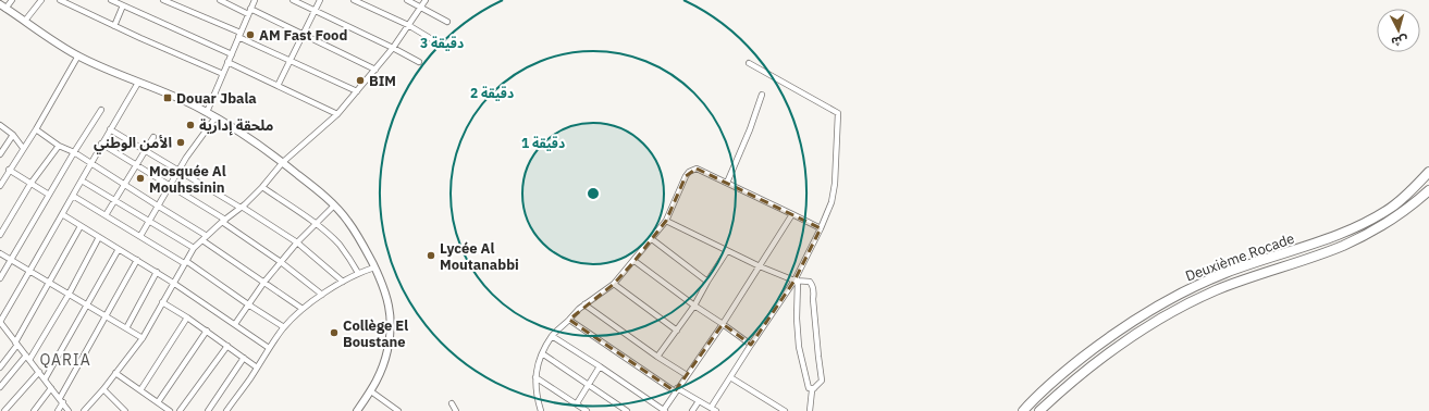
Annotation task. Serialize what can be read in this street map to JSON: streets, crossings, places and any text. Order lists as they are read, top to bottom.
{
  "streets": {
    "highway": ["Deuxième Rocade"]
  },
  "districts": ["QARIA"],
  "places": {
    "other": [
      "AM Fast Food",
      "BIM",
      "ملحقة إدارية",
      "الأمن الوطني",
      "Mosquée Al Mouhssinin",
      "Lycée Al Moutanabbi",
      "Collège El Boustane"
    ],
    "transit": ["Douar Jbala"]
  },
  "north": "bottom",
  "rings": ["3 دقيقة", "2 دقيقة", "1 دقيقة"]
}
